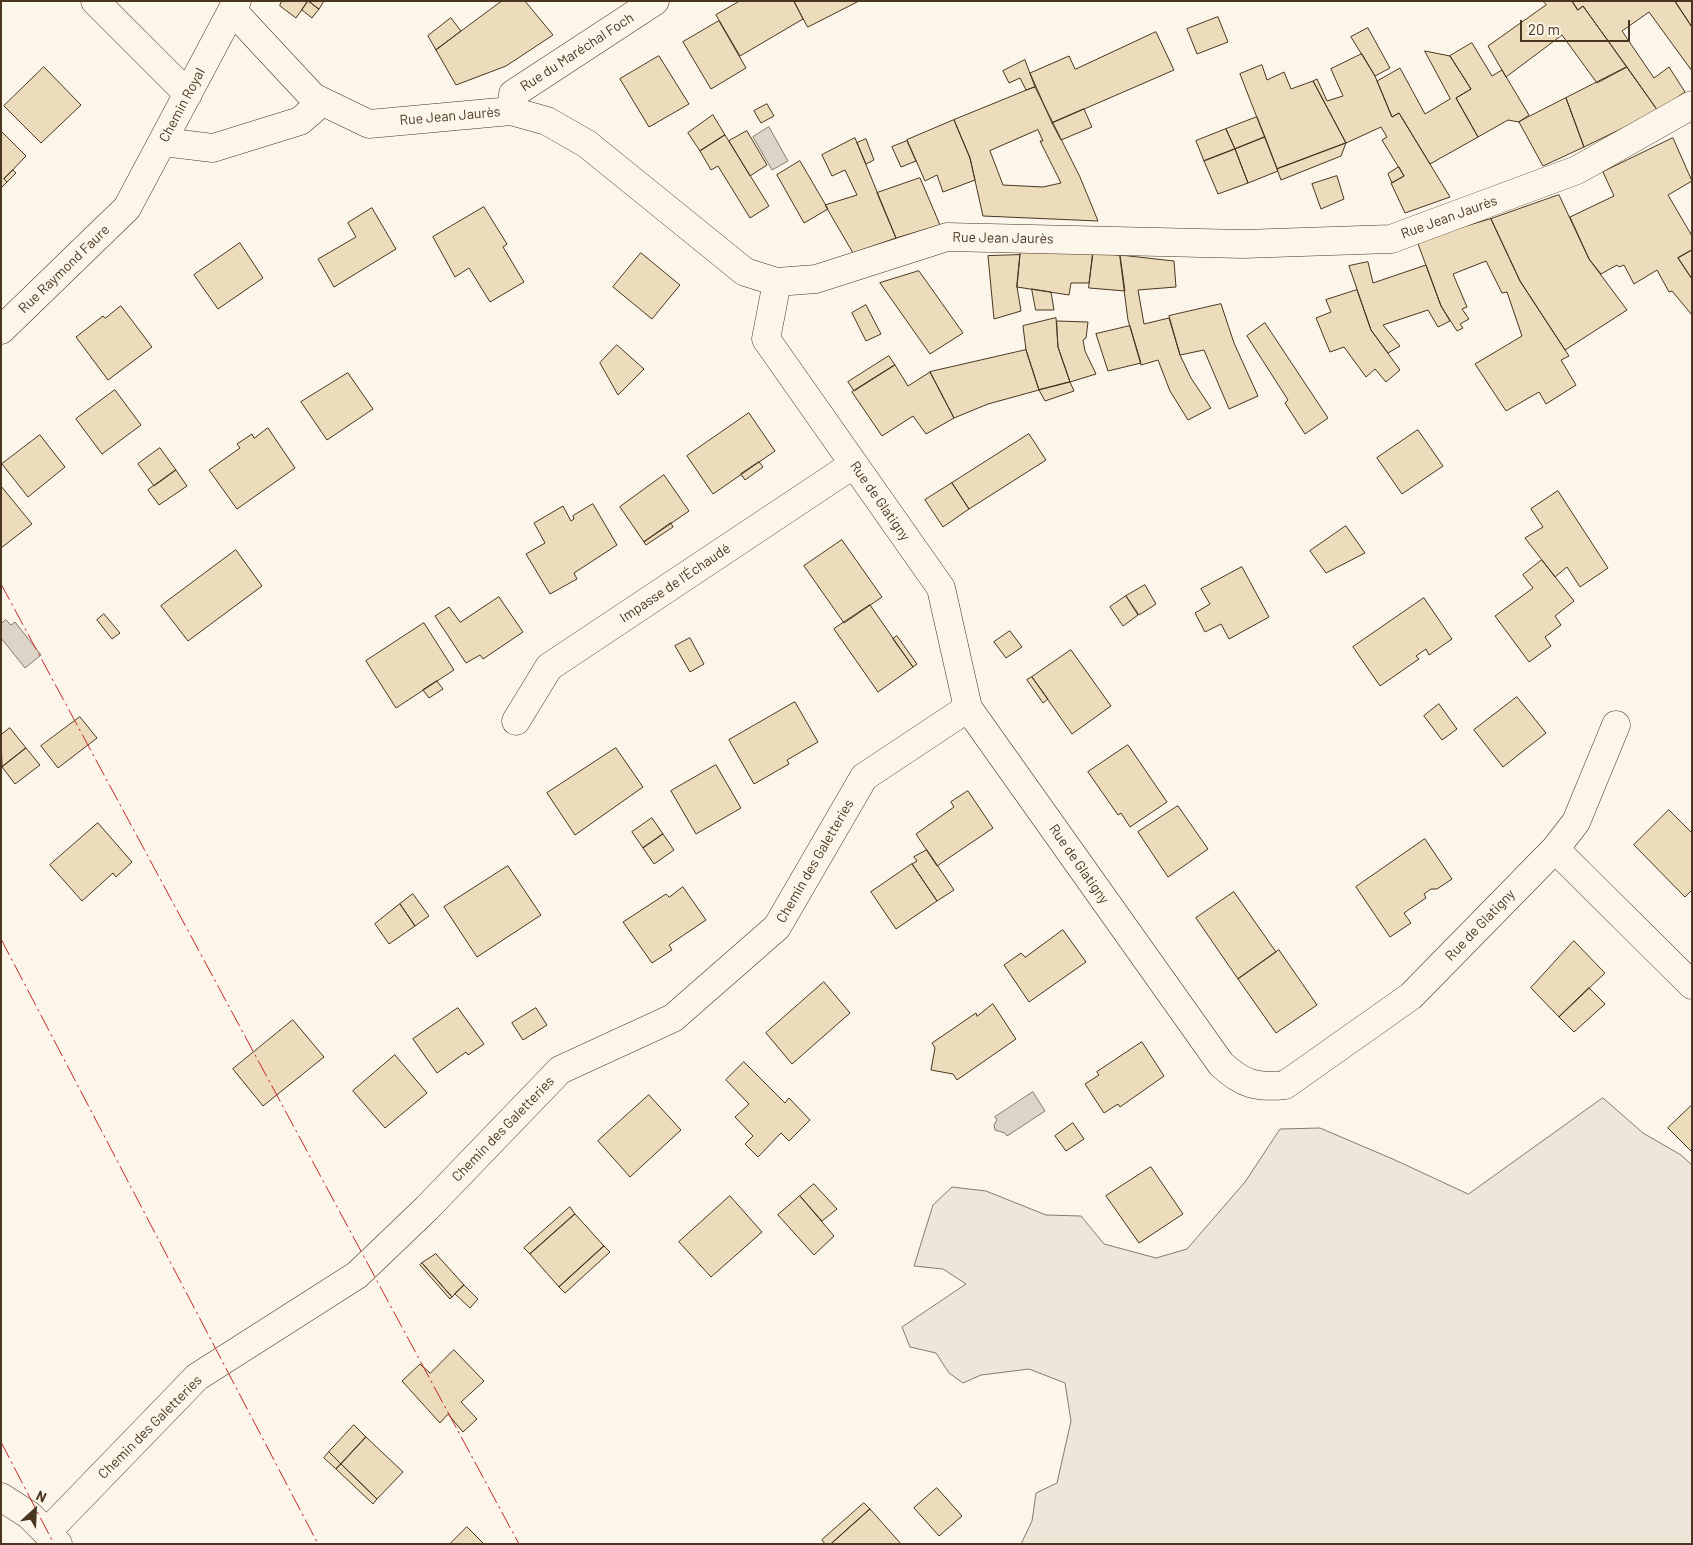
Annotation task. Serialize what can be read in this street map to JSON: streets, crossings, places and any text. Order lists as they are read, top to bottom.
{
  "streets": {
    "street": [
      "Rue du Maréchal Foch",
      "Chemin Royal",
      "Rue Jean Jaurès",
      "Rue Raymond Faure",
      "Rue de Glatigny",
      "Impasse de l'Échaudé",
      "Chemin des Galetteries"
    ]
  },
  "crossings": [
    ["Rue du Maréchal Foch", "Rue Jean Jaurès"],
    ["Chemin Royal", "Rue Jean Jaurès"],
    ["Chemin Royal", "Rue Raymond Faure"],
    ["Rue Jean Jaurès", "Rue de Glatigny"],
    ["Rue de Glatigny", "Impasse de l'Échaudé"],
    ["Rue de Glatigny", "Chemin des Galetteries"]
  ],
  "scale_bar": "20 m",
  "north": "top right"
}
